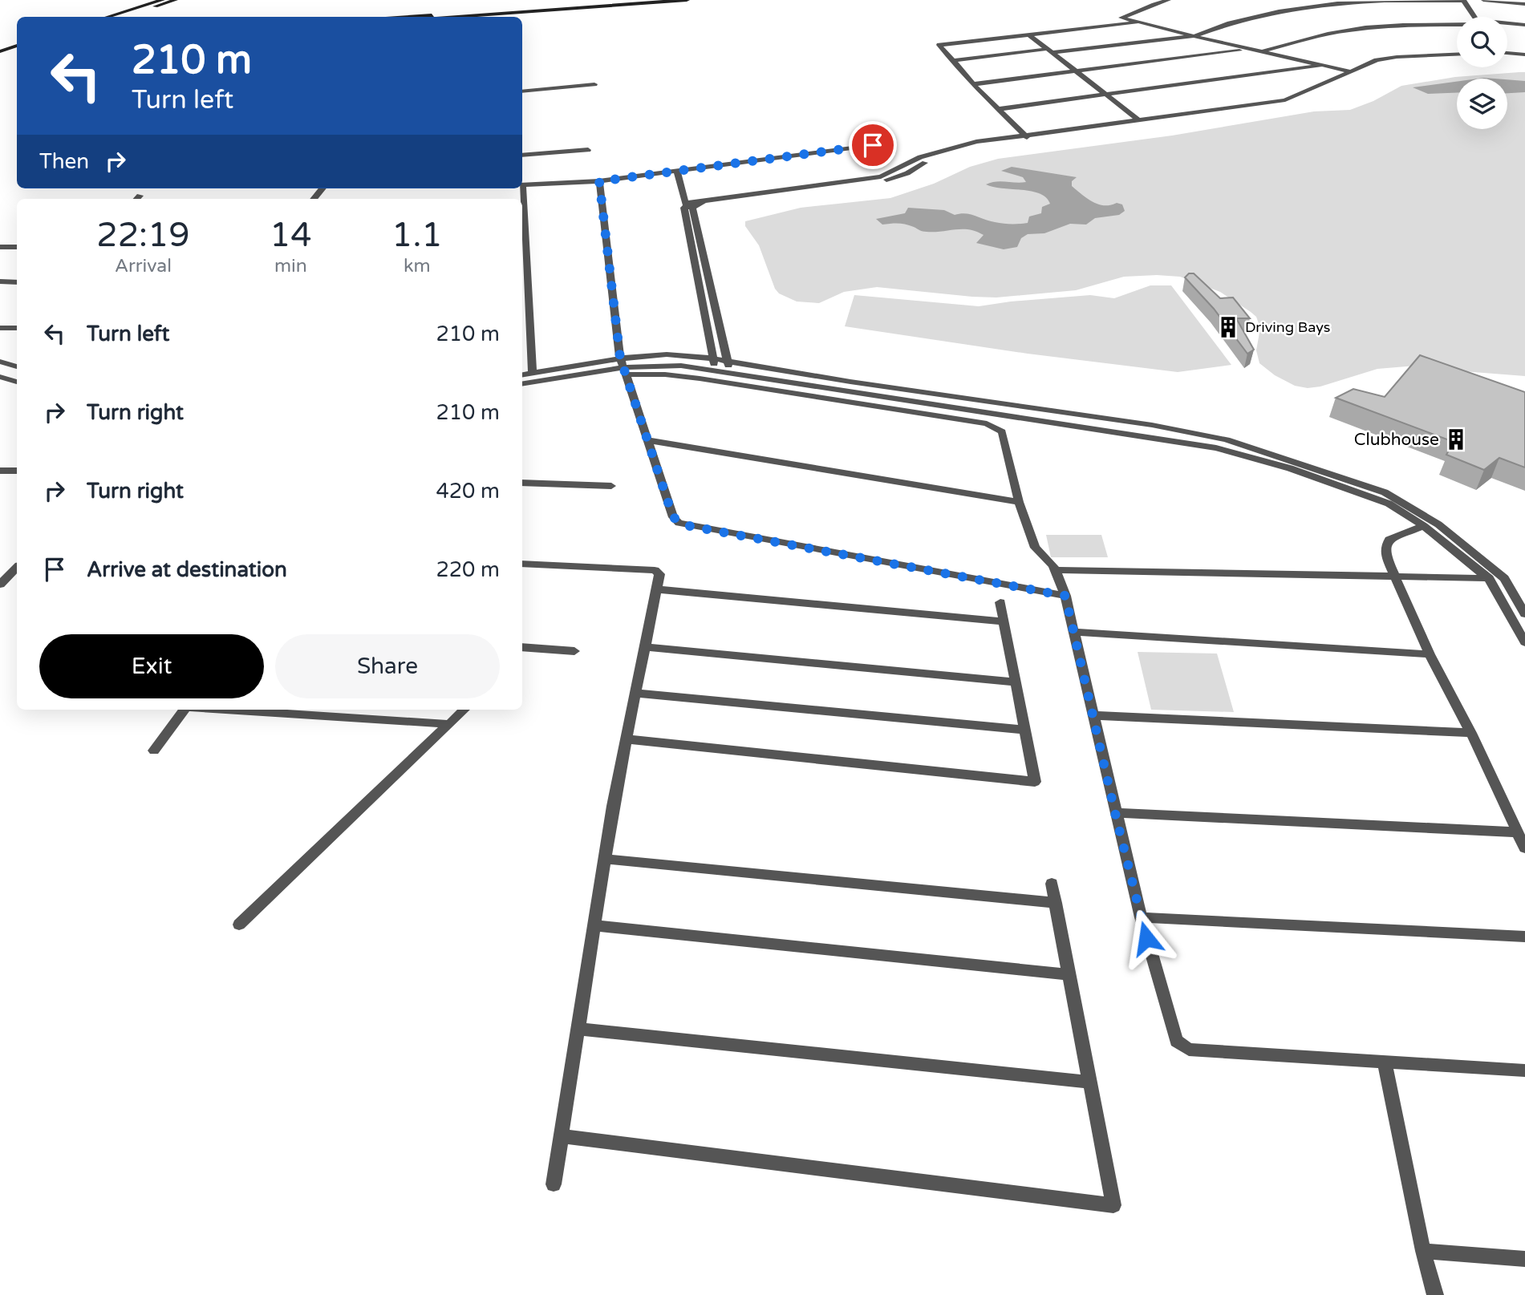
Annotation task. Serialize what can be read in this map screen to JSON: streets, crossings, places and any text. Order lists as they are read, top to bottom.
{
  "places": {
    "building": ["Driving Bays", "Clubhouse"]
  },
  "page": {
    "turn": ["210 m", "Turn left"],
    "then": "Then",
    "eta": [
      "22:19",
      "Arrival",
      "14",
      "min",
      "1.1",
      "km"
    ],
    "list": [
      {
        "name": "Turn left",
        "value": "210 m"
      },
      {
        "name": "Turn right",
        "value": "210 m"
      },
      {
        "name": "Turn right",
        "value": "420 m"
      },
      {
        "name": "Arrive at destination",
        "value": "220 m"
      }
    ],
    "buttons": ["Exit", "Share"]
  }
}
